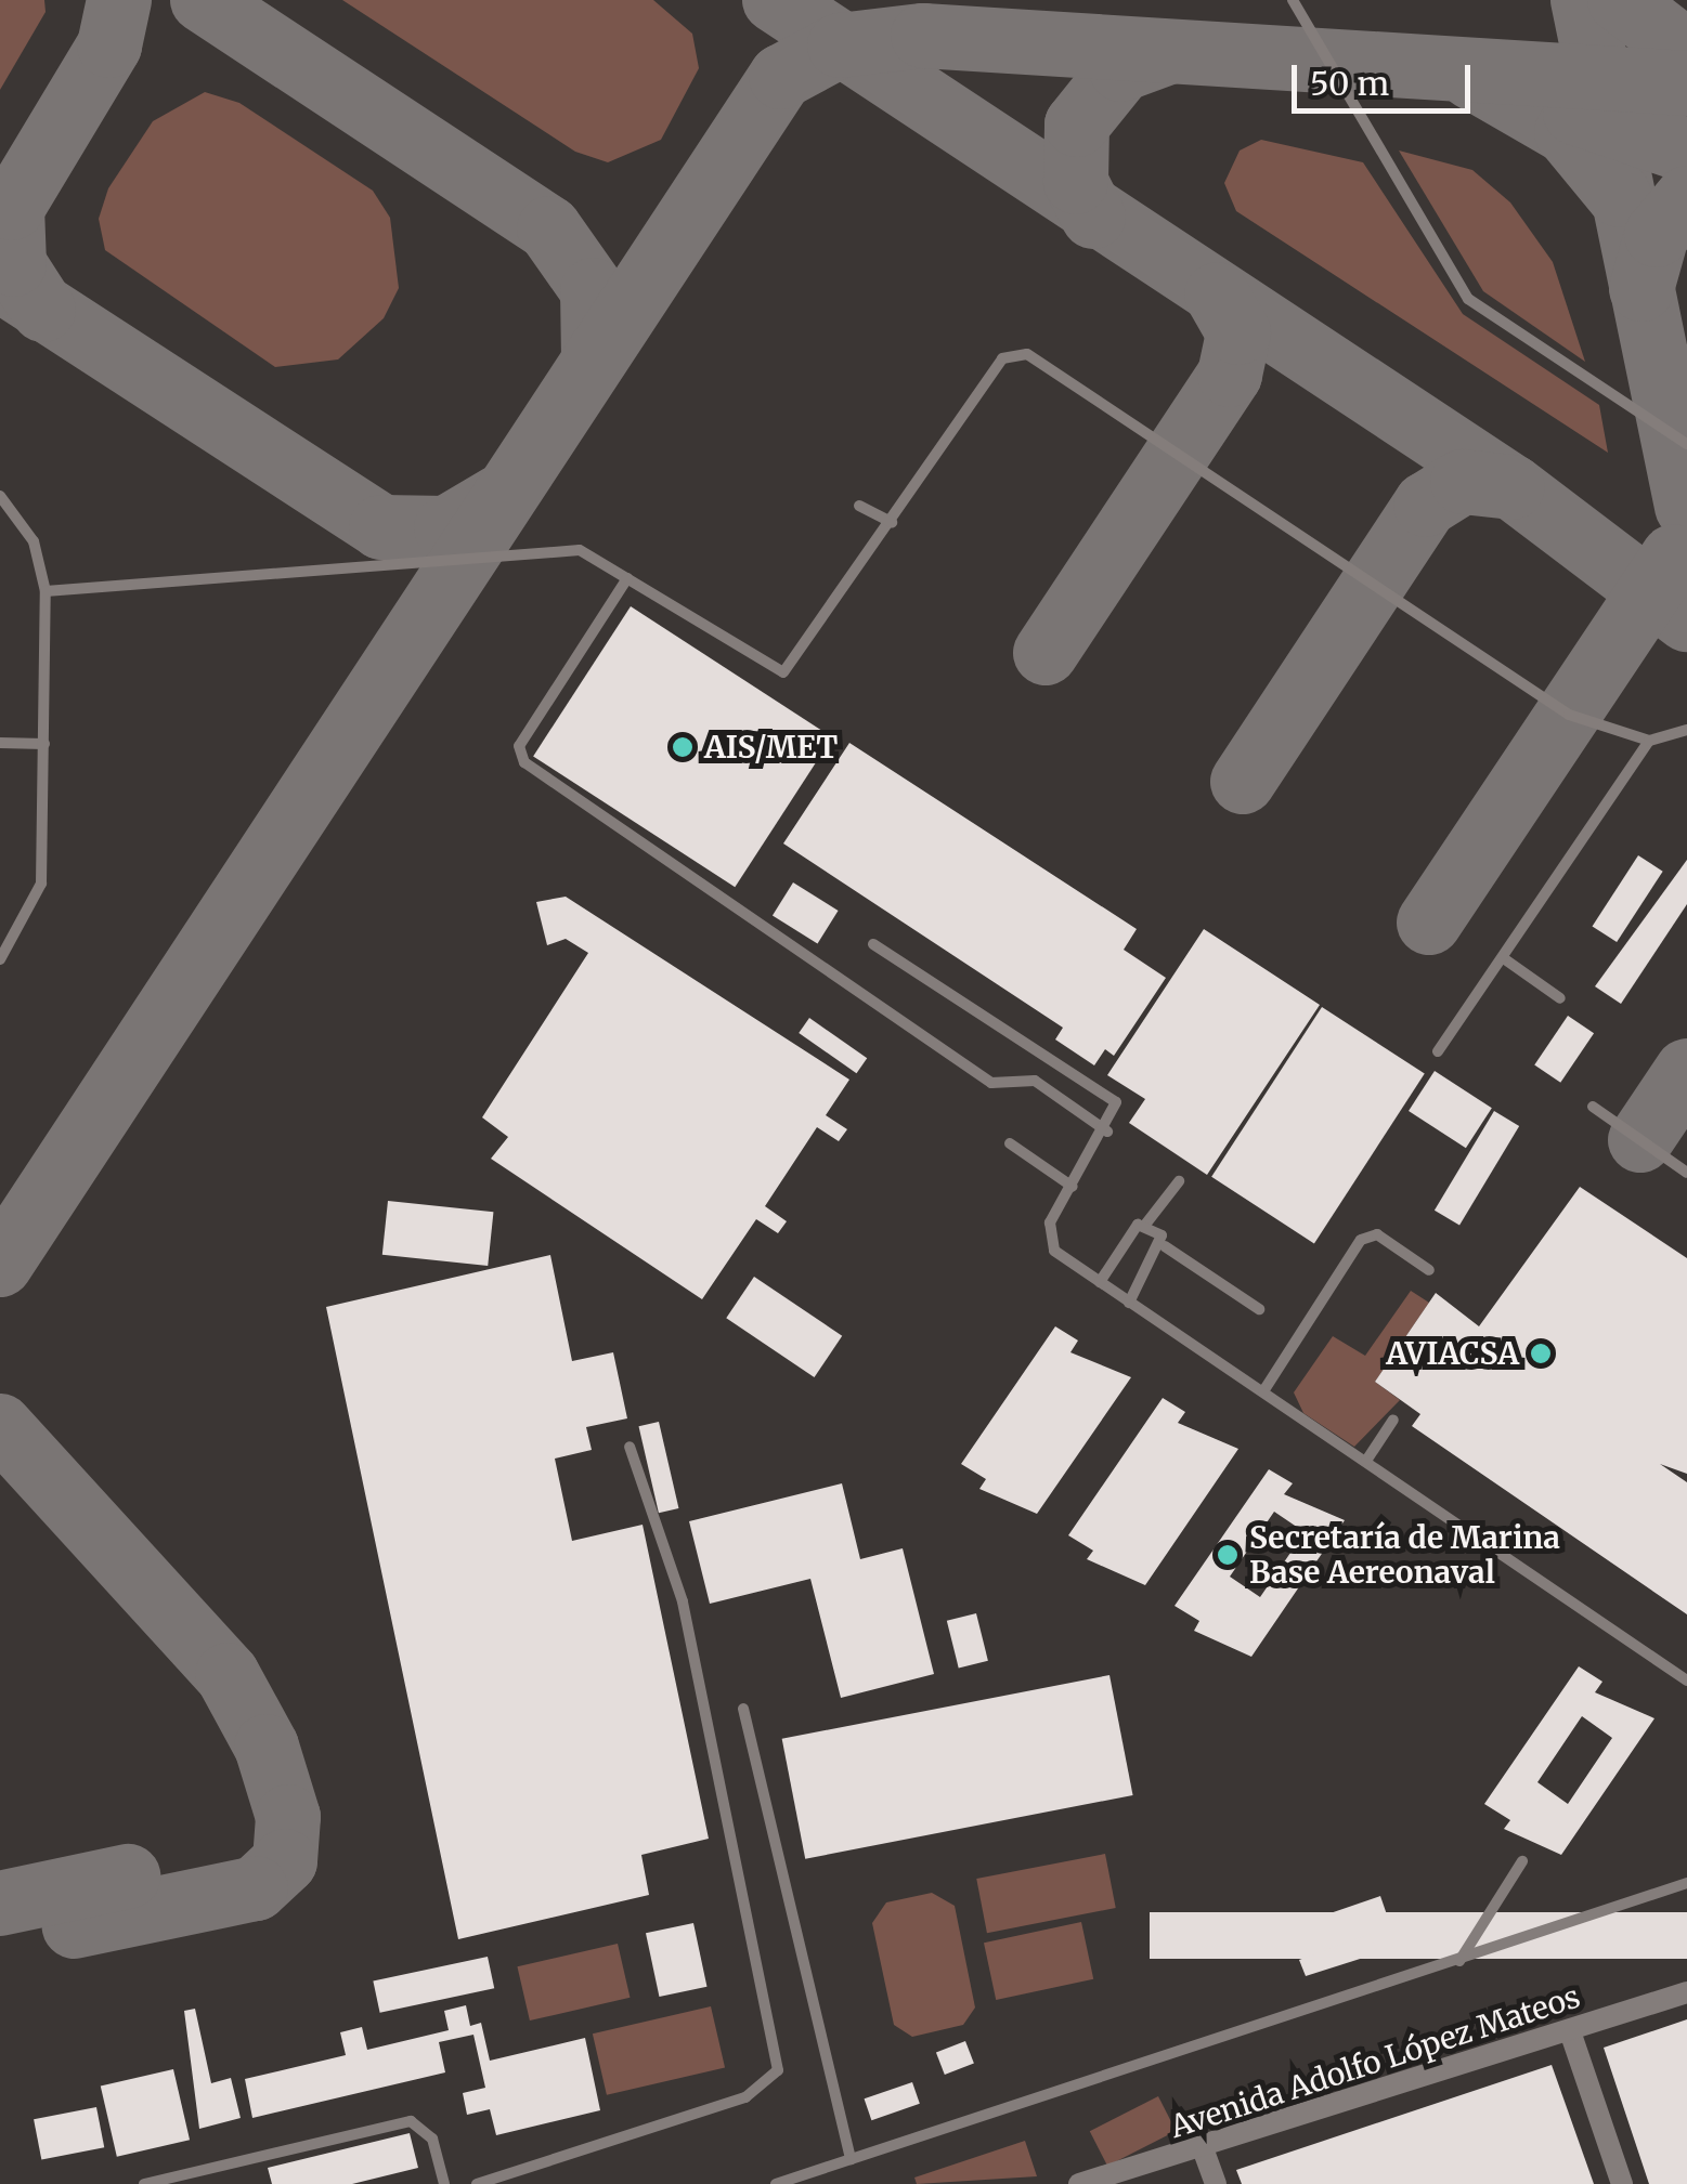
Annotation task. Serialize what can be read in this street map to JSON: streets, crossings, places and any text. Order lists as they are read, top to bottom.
{
  "streets": {
    "street": ["Avenida Adolfo López Mateos"]
  },
  "places": ["AIS/MET", "AVIACSA", "Secretaría de Marina Base Aereonaval"],
  "scale_bar": "50 m"
}
